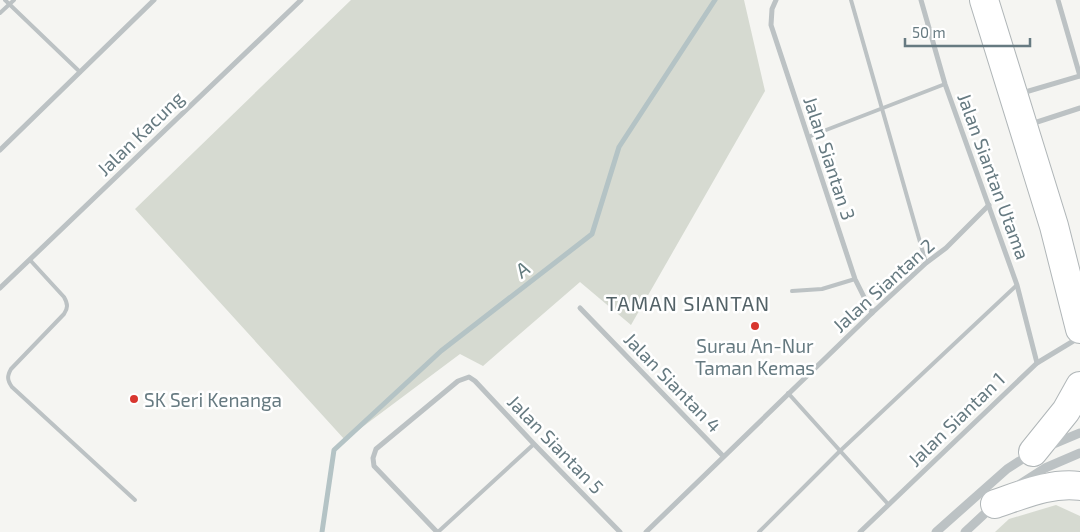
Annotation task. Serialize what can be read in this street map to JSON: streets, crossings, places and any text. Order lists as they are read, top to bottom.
{
  "streets": {
    "street": [
      "Jalan Kacung",
      "Jalan Siantan 3",
      "Jalan Siantan Utama",
      "Jalan Siantan 2",
      "Jalan Siantan 4",
      "Jalan Siantan 1",
      "Jalan Siantan 5"
    ]
  },
  "crossings": [
    ["Jalan Siantan 3", "Jalan Siantan 2"],
    ["Jalan Siantan Utama", "Jalan Siantan 2"],
    ["Jalan Siantan Utama", "Jalan Siantan 1"],
    ["Jalan Siantan 2", "Jalan Siantan 4"]
  ],
  "districts": ["TAMAN SIANTAN"],
  "water": ["A"],
  "places": ["Surau An-Nur Taman Kemas", "SK Seri Kenanga"],
  "scale_bar": "50 m"
}
